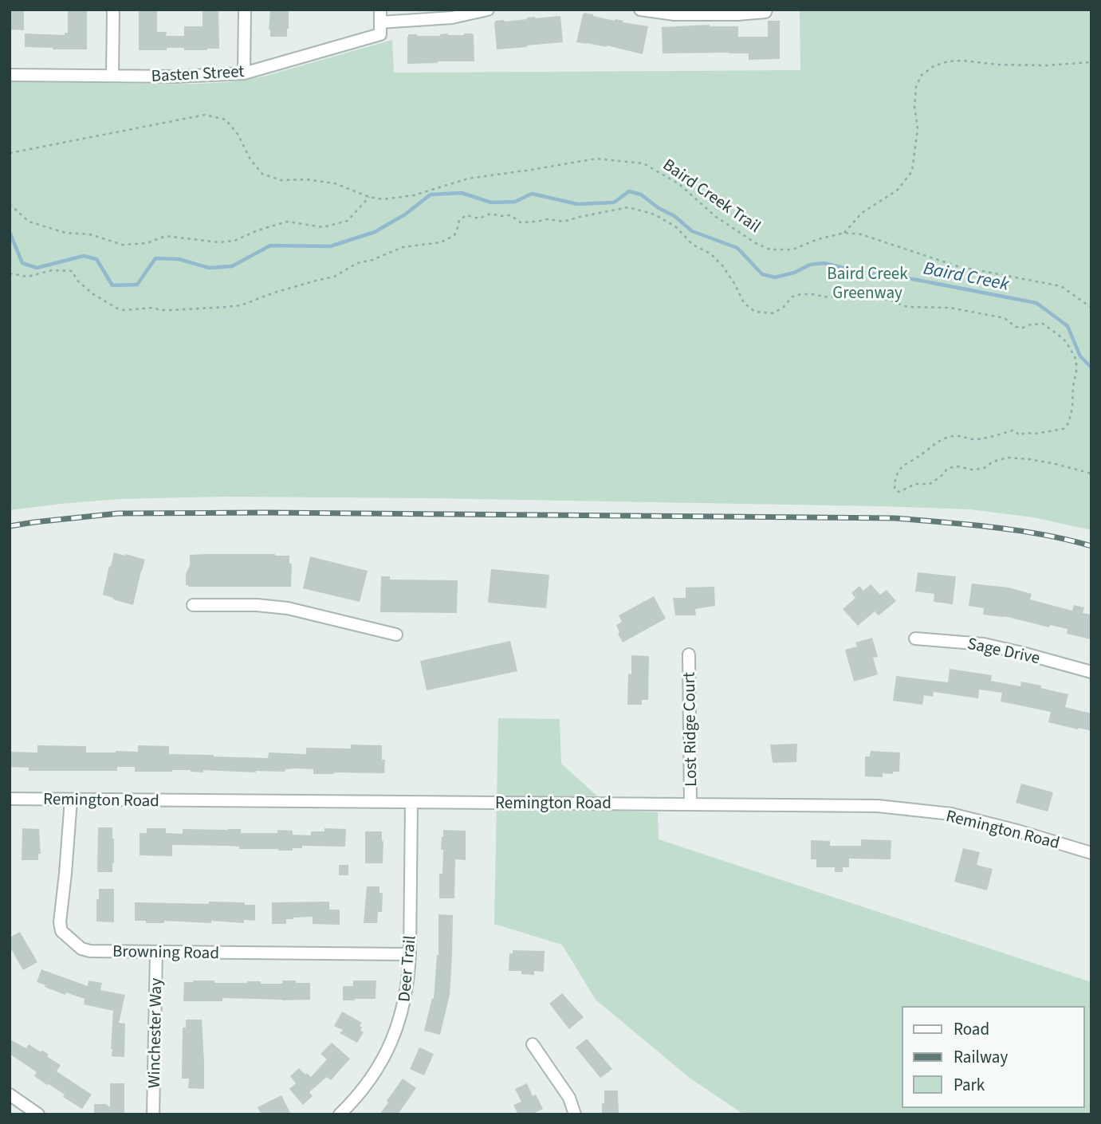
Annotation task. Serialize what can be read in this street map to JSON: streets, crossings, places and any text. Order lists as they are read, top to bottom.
{
  "streets": {
    "street": [
      "Basten Street",
      "Sage Drive",
      "Lost Ridge Court",
      "Remington Road",
      "Browning Road",
      "Deer Trail",
      "Winchester Way"
    ],
    "path": ["Baird Creek Trail"]
  },
  "crossings": [
    ["Lost Ridge Court", "Remington Road"],
    ["Remington Road", "Browning Road"],
    ["Remington Road", "Deer Trail"],
    ["Browning Road", "Deer Trail"],
    ["Browning Road", "Winchester Way"]
  ],
  "water": ["Baird Creek"],
  "parks": ["Baird Creek Greenway"],
  "legend": ["Road", "Railway", "Park"]
}
